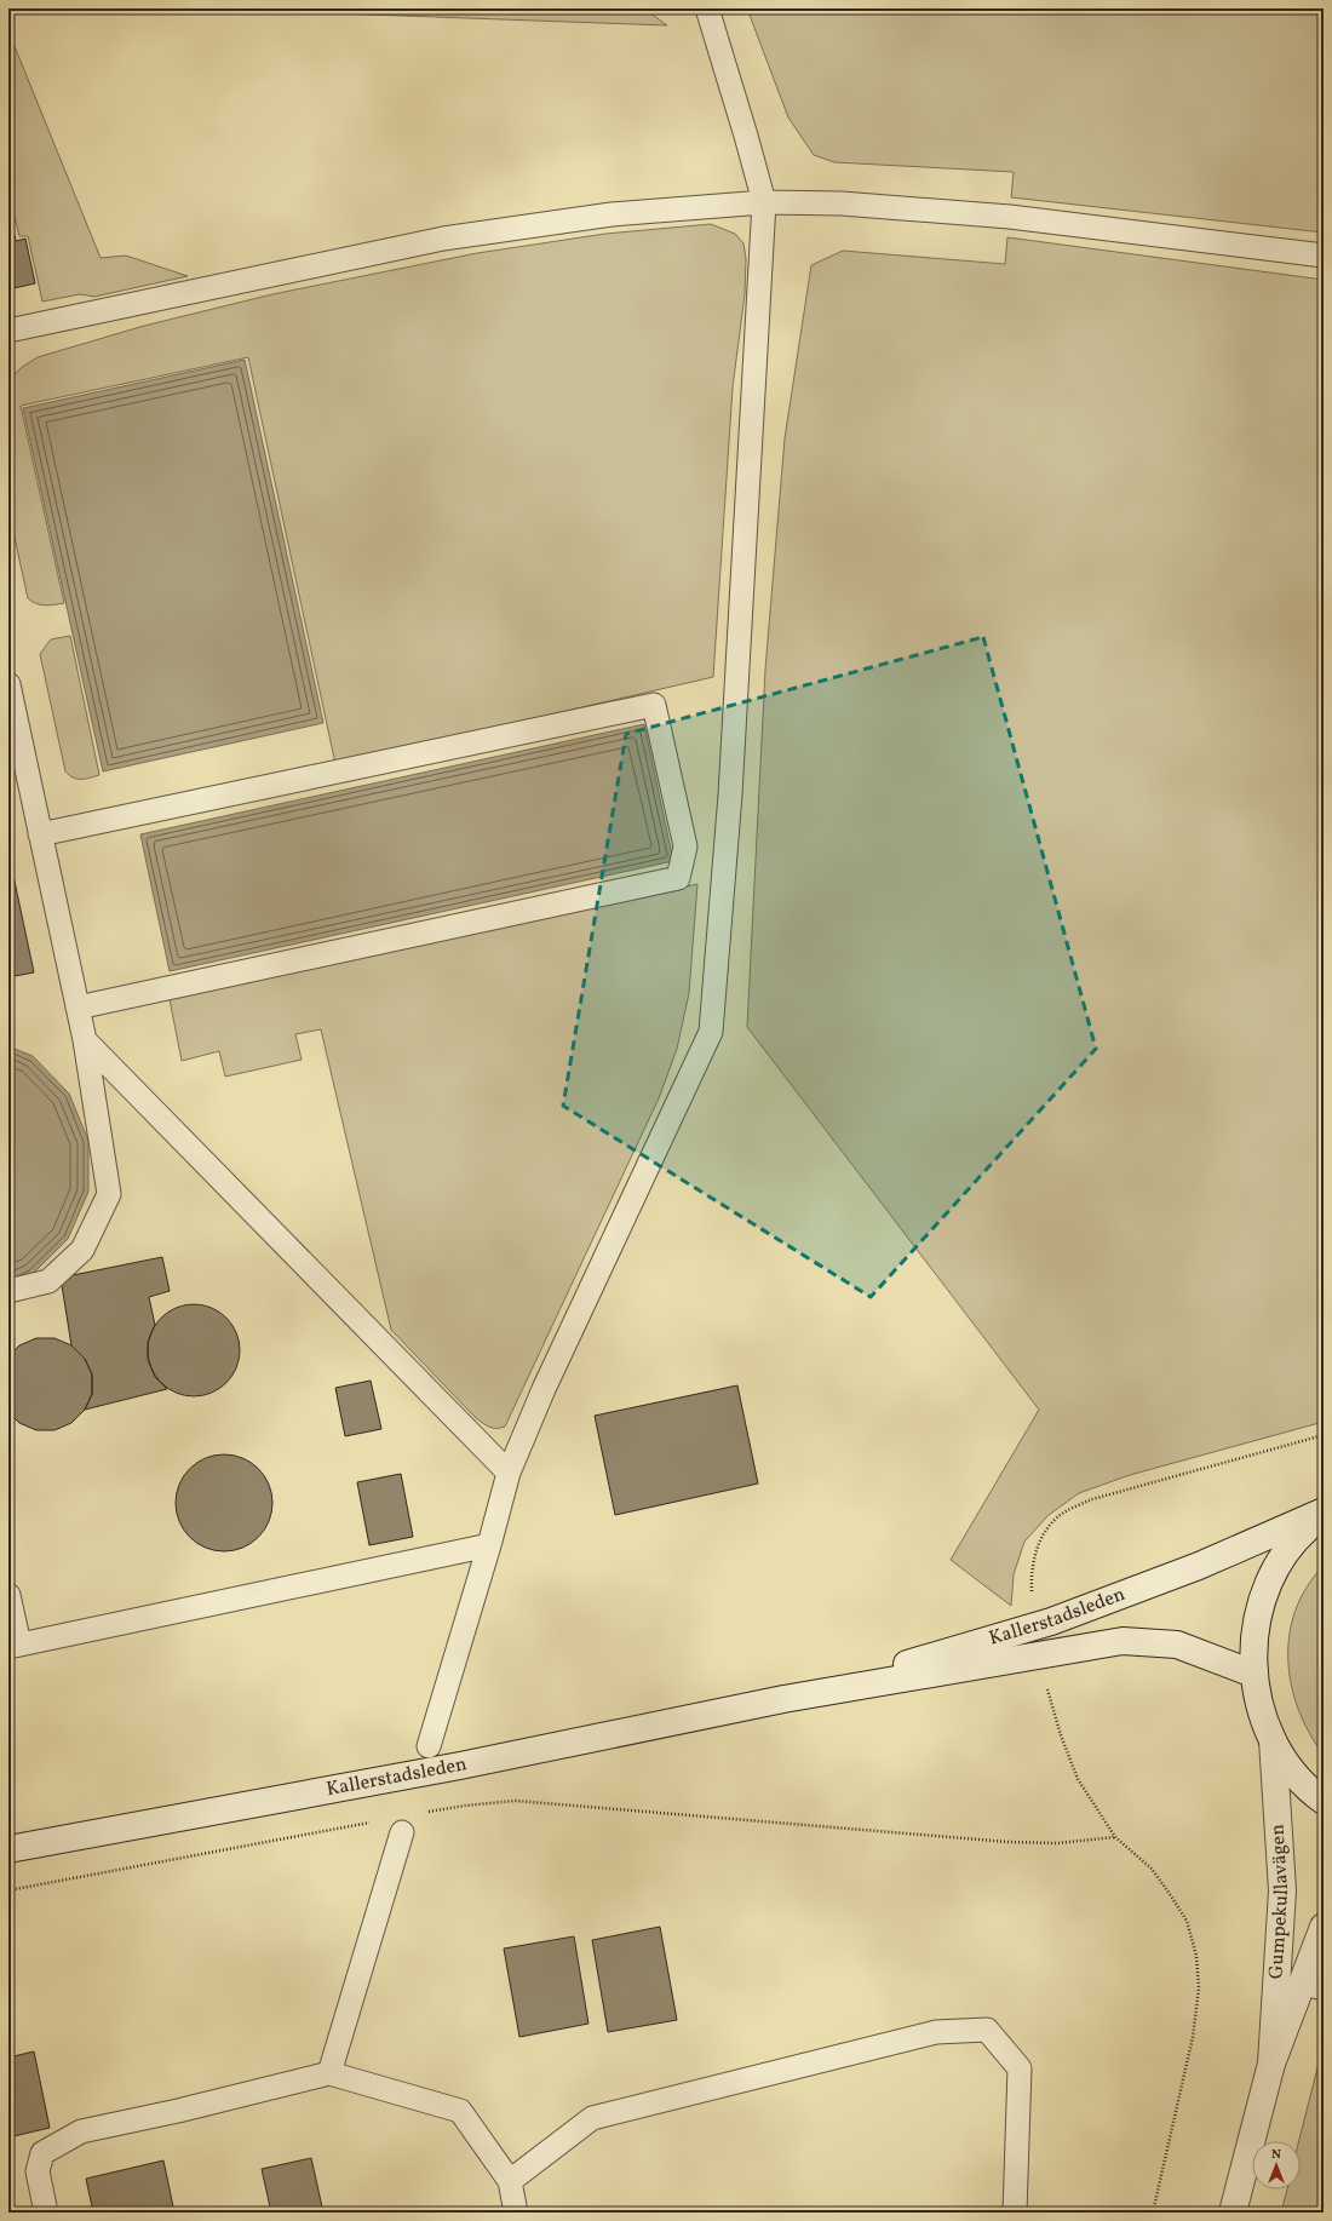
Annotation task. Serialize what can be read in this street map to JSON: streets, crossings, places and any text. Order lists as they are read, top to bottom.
{
  "streets": {
    "main road": ["Kallerstadsleden", "Gumpekullavägen"]
  },
  "north": "top"
}
